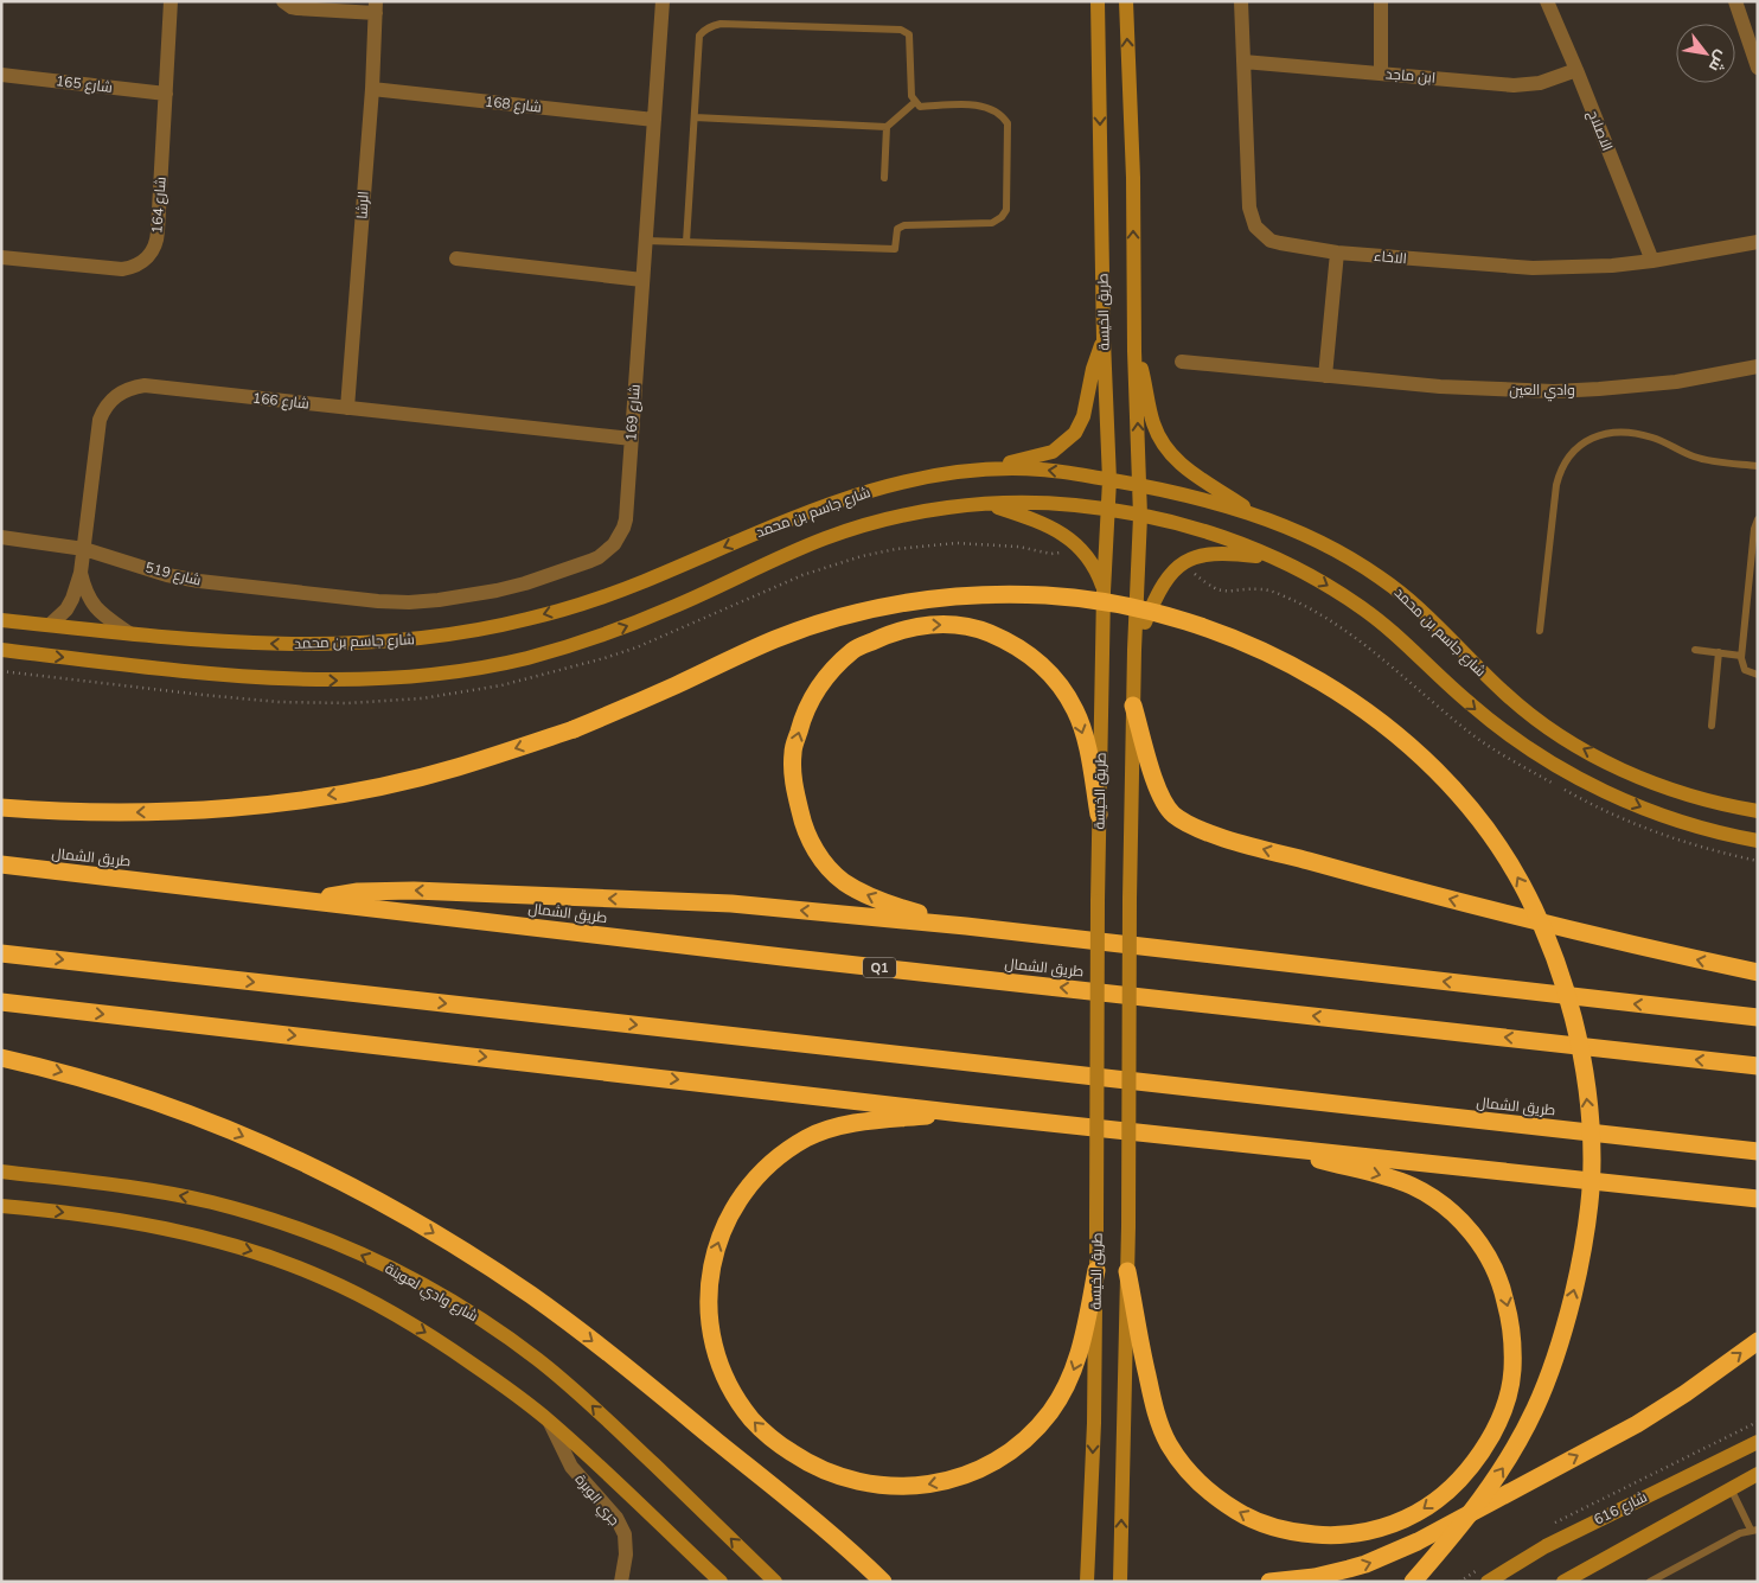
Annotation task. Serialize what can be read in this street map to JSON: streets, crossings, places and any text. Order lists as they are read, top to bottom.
{
  "streets": {
    "highway": ["طريق الشمال", "Q1"],
    "main road": [
      "طريق الخيسة",
      "شارع جاسم بن محمد",
      "شارع وادي لعوينة",
      "شارع 616"
    ],
    "street": [
      "ابن ماجد",
      "شارع 165",
      "شارع 168",
      "الاصلاح",
      "شارع 164",
      "الرشا",
      "الاخاء",
      "وادي العين",
      "شارع 166",
      "شارع 169",
      "شارع 519",
      "جري الوبرة"
    ]
  },
  "crossings": [
    ["ابن ماجد", "الاصلاح"],
    ["ابن ماجد", "الاخاء"],
    ["شارع 165", "شارع 164"],
    ["شارع 168", "الرشا"],
    ["شارع 168", "شارع 169"],
    ["الاصلاح", "الاخاء"],
    ["الرشا", "شارع 166"],
    ["طريق الخيسة", "شارع جاسم بن محمد"],
    ["شارع 166", "شارع 169"],
    ["شارع 166", "شارع جاسم بن محمد"],
    ["شارع 166", "شارع 519"],
    ["شارع 169", "شارع 519"]
  ],
  "north": "bottom right"
}
